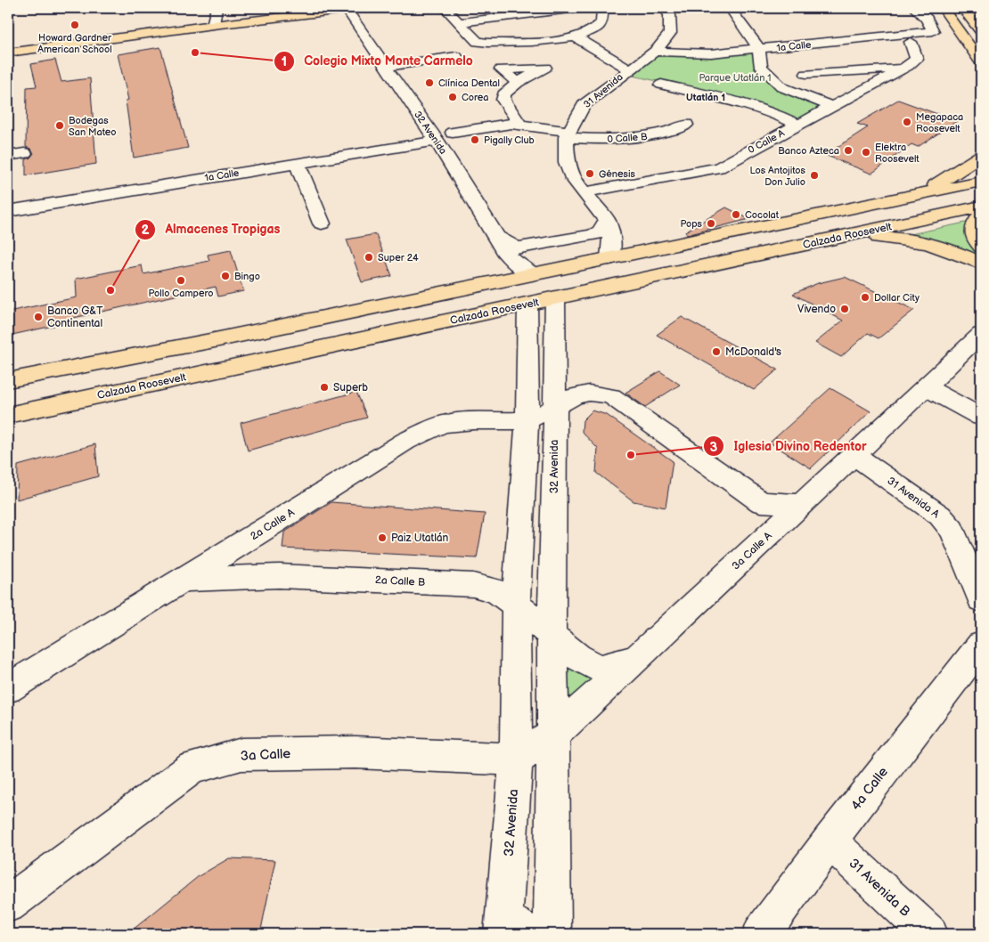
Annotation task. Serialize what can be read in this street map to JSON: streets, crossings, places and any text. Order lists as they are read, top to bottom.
{
  "streets": {
    "main road": ["Calzada Roosevelt"],
    "street": [
      "1a Calle",
      "31 Avenida",
      "32 Avenida",
      "0 Calle B",
      "0 Calle A",
      "31 Avenida A",
      "2a Calle A",
      "3a Calle A",
      "2a Calle B",
      "3a Calle",
      "4a Calle",
      "31 Avenida B"
    ]
  },
  "crossings": [
    ["1a Calle", "31 Avenida"],
    ["1a Calle", "32 Avenida"],
    ["31 Avenida", "0 Calle B"],
    ["32 Avenida", "Calzada Roosevelt"],
    ["32 Avenida", "2a Calle A"],
    ["32 Avenida", "3a Calle A"],
    ["32 Avenida", "2a Calle B"],
    ["32 Avenida", "3a Calle"],
    ["31 Avenida A", "3a Calle A"],
    ["2a Calle A", "2a Calle B"],
    ["3a Calle A", "3a Calle"],
    ["4a Calle", "31 Avenida B"]
  ],
  "districts": ["Utatlán 1"],
  "parks": ["Parque Utatlán 1"],
  "places": [
    "Howard Gardner American School",
    "Colegio Mixto Monte Carmelo",
    "Clínica Dental",
    "Corea",
    "Megapaca Roosevelt",
    "Bodegas San Mateo",
    "Pigally Club",
    "Banco Azteca",
    "Elektra Roosevelt",
    "Génesis",
    "Los Antojitos Don Julio",
    "Cocolat",
    "Pops",
    "Super 24",
    "Bingo",
    "Pollo Campero",
    "Almacenes Tropigas",
    "Dollar City",
    "Vivendo",
    "Banco G&T Continental",
    "McDonald's",
    "Superb",
    "Iglesia Divino Redentor",
    "Paiz Utatlán"
  ]
}
